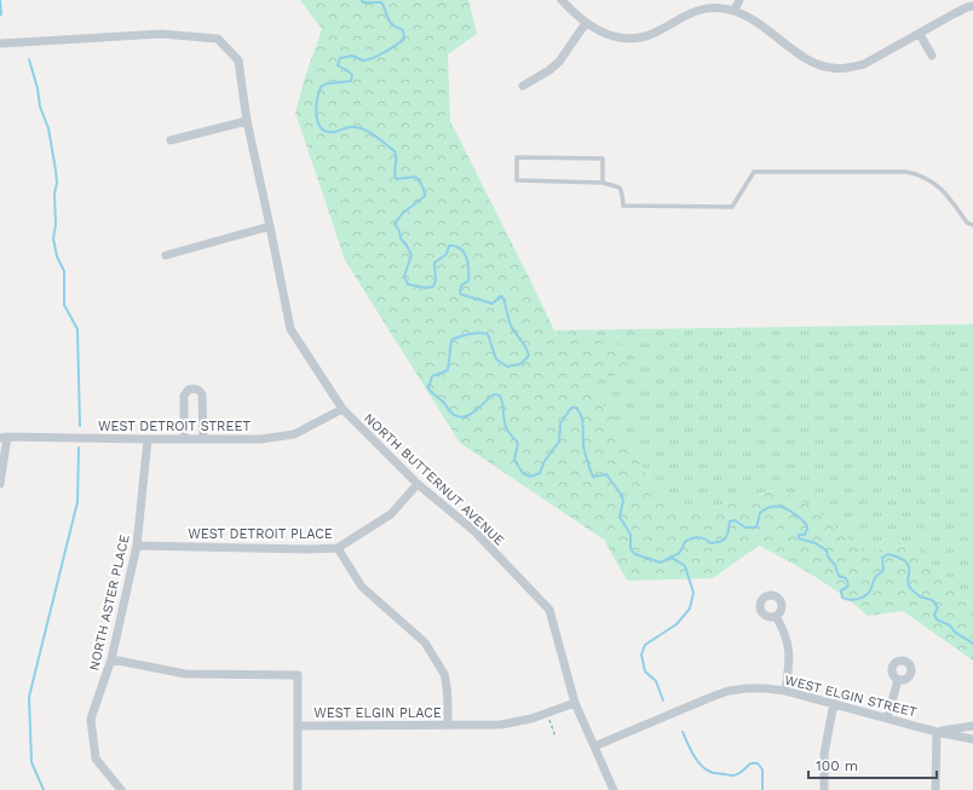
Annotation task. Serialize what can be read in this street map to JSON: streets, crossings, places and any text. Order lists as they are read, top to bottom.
{
  "streets": {
    "street": [
      "WEST DETROIT STREET",
      "NORTH BUTTERNUT AVENUE",
      "WEST DETROIT PLACE",
      "NORTH ASTER PLACE",
      "WEST ELGIN STREET",
      "WEST ELGIN PLACE"
    ]
  },
  "crossings": [
    ["WEST DETROIT STREET", "NORTH BUTTERNUT AVENUE"],
    ["WEST DETROIT STREET", "NORTH ASTER PLACE"],
    ["NORTH BUTTERNUT AVENUE", "WEST DETROIT PLACE"],
    ["NORTH BUTTERNUT AVENUE", "WEST ELGIN STREET"],
    ["NORTH BUTTERNUT AVENUE", "WEST ELGIN PLACE"],
    ["WEST DETROIT PLACE", "NORTH ASTER PLACE"],
    ["NORTH ASTER PLACE", "WEST ELGIN PLACE"]
  ],
  "scale_bar": "100 m"
}
